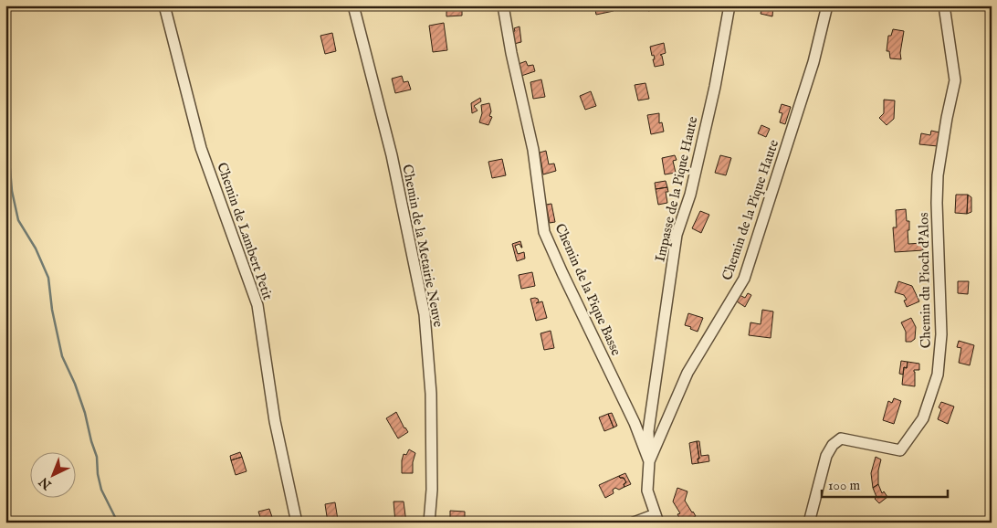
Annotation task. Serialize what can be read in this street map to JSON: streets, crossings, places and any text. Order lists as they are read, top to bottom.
{
  "streets": {
    "street": [
      "Impasse de la Pique Haute",
      "Chemin de la Pique Haute",
      "Chemin de Lambert Petit",
      "Chemin de la Metairie Neuve",
      "Chemin du Pioch d'Alos",
      "Chemin de la Pique Basse"
    ]
  },
  "crossings": [
    ["Impasse de la Pique Haute", "Chemin de la Pique Haute"],
    ["Impasse de la Pique Haute", "Chemin de la Pique Basse"],
    ["Chemin de la Pique Haute", "Chemin de la Pique Basse"]
  ],
  "scale_bar": "100 m",
  "north": "bottom left"
}
